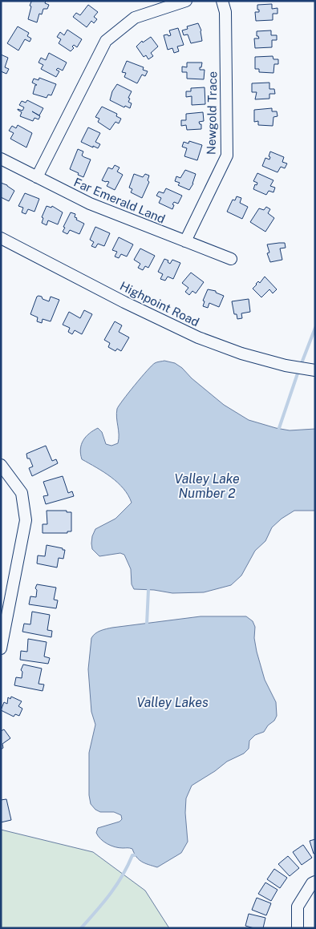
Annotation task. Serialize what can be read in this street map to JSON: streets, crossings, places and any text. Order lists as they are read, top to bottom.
{
  "streets": {
    "street": ["Newgold Trace", "Far Emerald Land", "Highpoint Road"]
  },
  "crossings": [
    ["Newgold Trace", "Far Emerald Land"]
  ],
  "water": ["Valley Lake Number 2", "Valley Lakes"]
}
